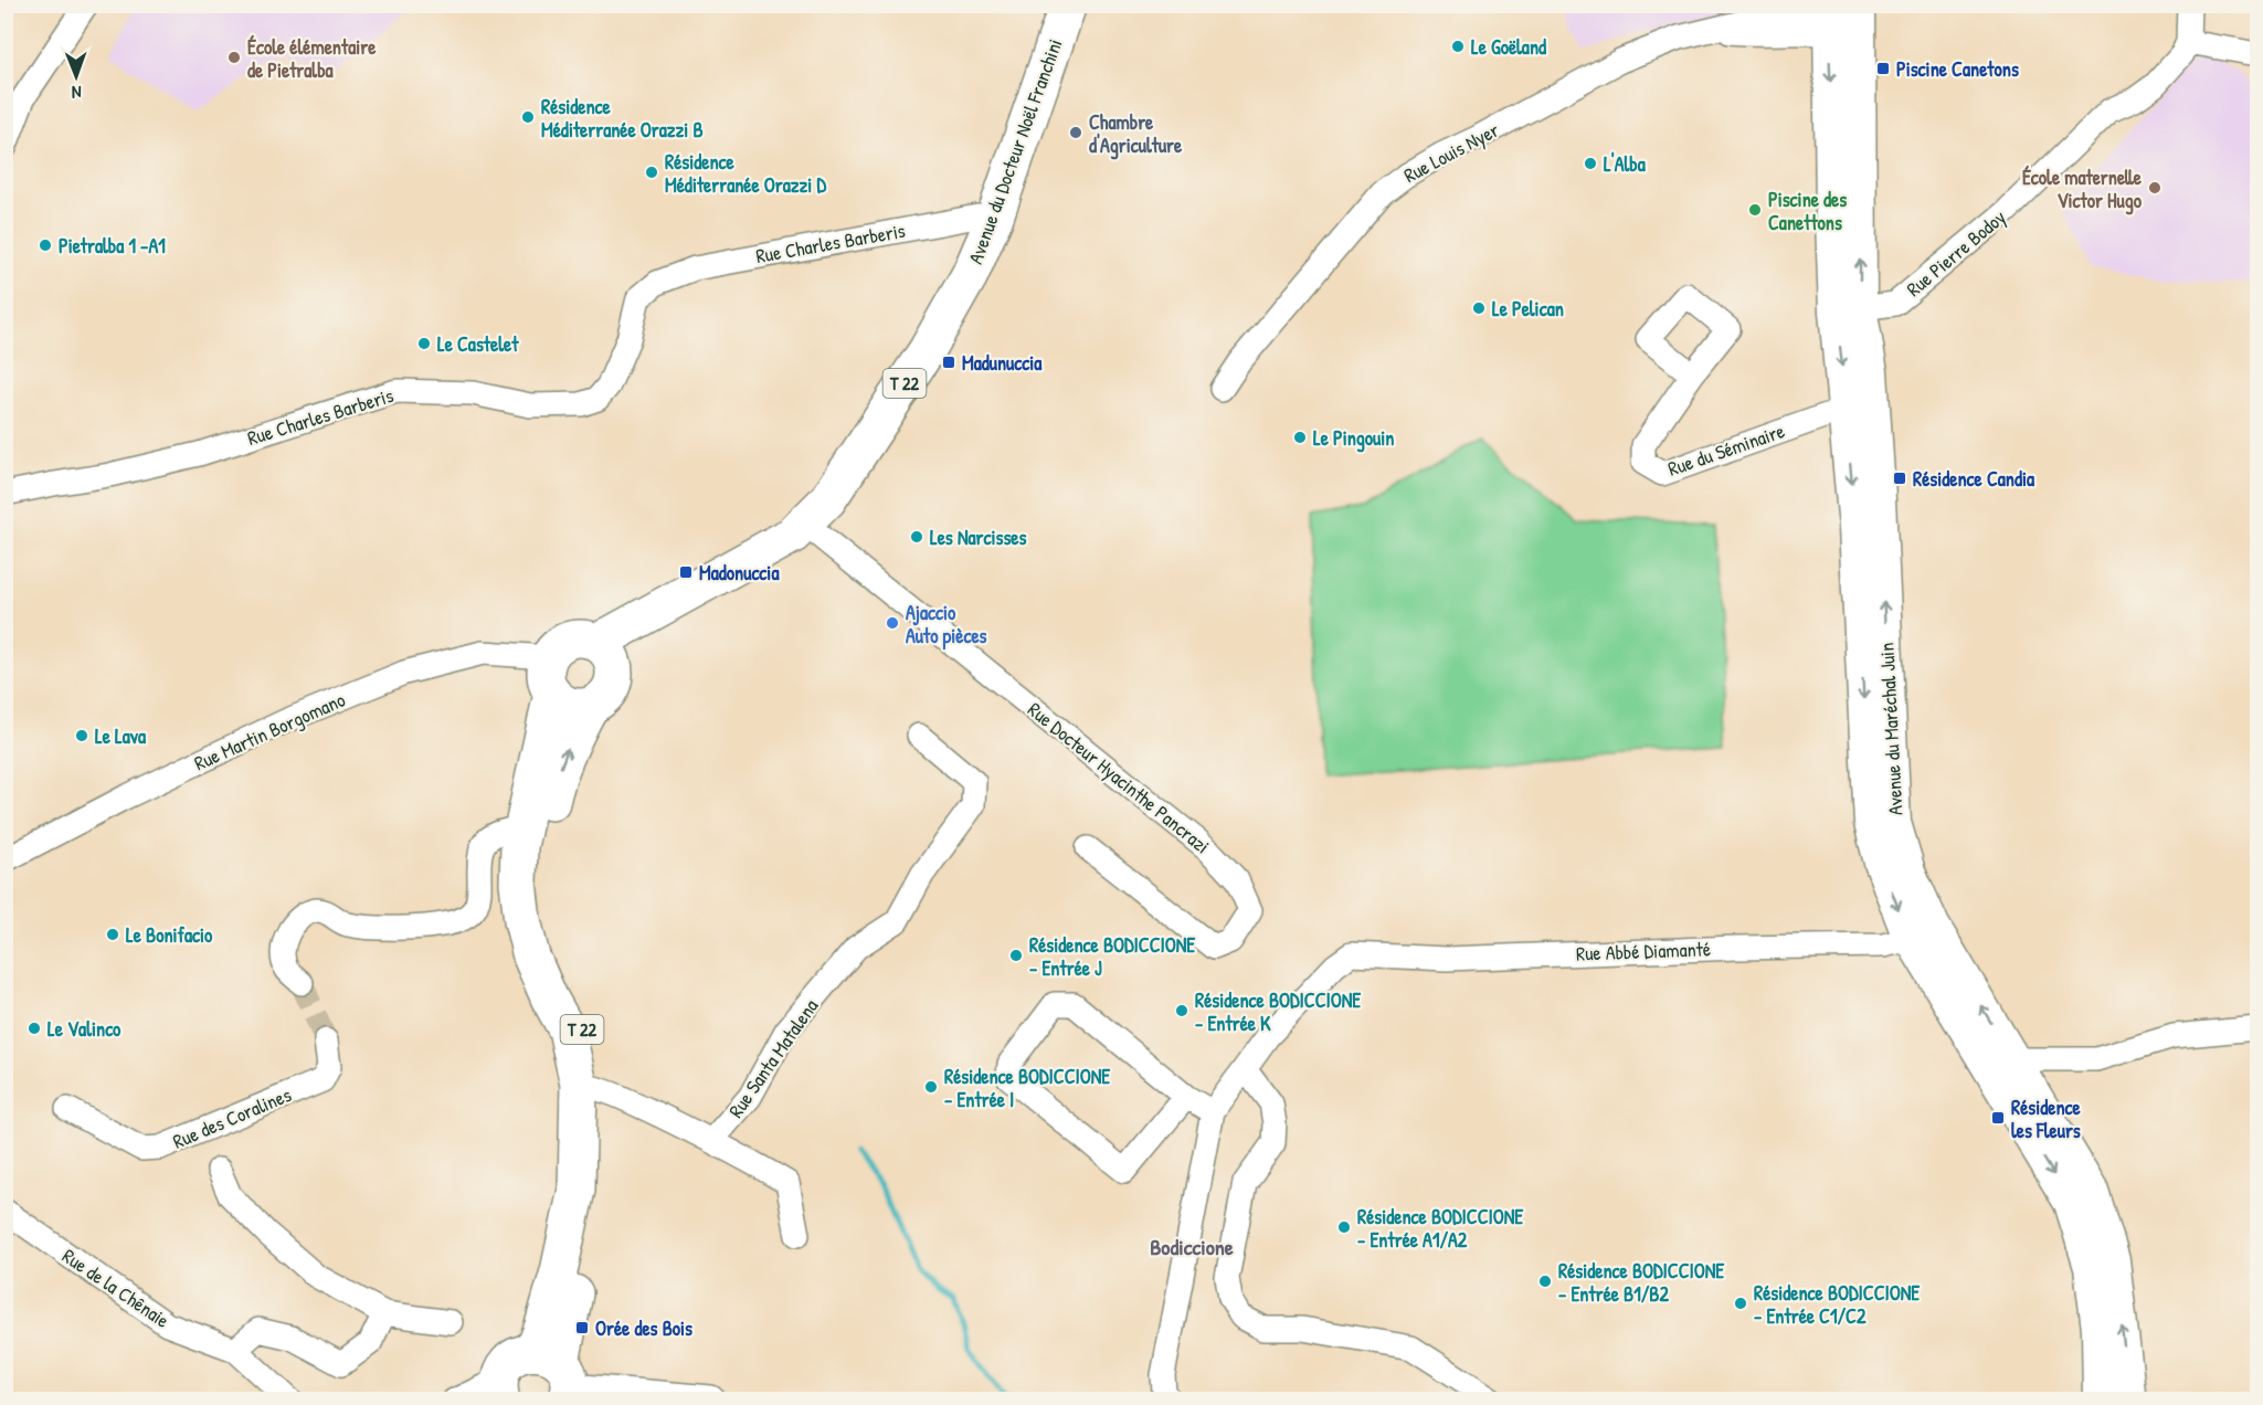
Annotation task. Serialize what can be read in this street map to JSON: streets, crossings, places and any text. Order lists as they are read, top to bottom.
{
  "streets": {
    "main road": ["Avenue du Docteur Noël Franchini", "T 22", "Avenue du Maréchal Juin"],
    "street": [
      "Rue Louis Nyer",
      "Rue Charles Barberis",
      "Rue Pierre Bodoy",
      "Rue du Séminaire",
      "Rue Martin Borgomano",
      "Rue Docteur Hyacinthe Pancrazi",
      "Rue Abbé Diamanté",
      "Rue Santa Matalena",
      "Rue des Coralines",
      "Rue de la Chênaie"
    ]
  },
  "crossings": [
    ["Avenue du Docteur Noël Franchini", "Rue Charles Barberis"],
    ["Avenue du Docteur Noël Franchini", "T 22"],
    ["Avenue du Docteur Noël Franchini", "Rue Martin Borgomano"],
    ["Avenue du Docteur Noël Franchini", "Rue Docteur Hyacinthe Pancrazi"],
    ["Rue Louis Nyer", "Avenue du Maréchal Juin"],
    ["Rue Pierre Bodoy", "Avenue du Maréchal Juin"],
    ["T 22", "Rue Martin Borgomano"],
    ["Rue du Séminaire", "Avenue du Maréchal Juin"],
    ["Avenue du Maréchal Juin", "Rue Abbé Diamanté"]
  ],
  "districts": ["Bodiccione"],
  "places": {
    "other": [
      "Le Goëland",
      "École élémentaire de Pietralba",
      "Résidence Méditerranée Orazzi B",
      "Chambre d'Agriculture",
      "L'Alba",
      "Résidence Méditerranée Orazzi D",
      "École maternelle Victor Hugo",
      "Piscine des Canettons",
      "Pietralba 1 -A1",
      "Le Pelican",
      "Le Castelet",
      "Le Pingouin",
      "Les Narcisses",
      "Ajaccio Auto pièces",
      "Le Lava",
      "Le Bonifacio",
      "Résidence BODICCIONE - Entrée J",
      "Résidence BODICCIONE - Entrée K",
      "Le Valinco",
      "Résidence BODICCIONE - Entrée I",
      "Résidence BODICCIONE - Entrée A1/A2",
      "Résidence BODICCIONE - Entrée B1/B2",
      "Résidence BODICCIONE - Entrée C1/C2"
    ],
    "transit": [
      "Piscine Canetons",
      "Madunuccia",
      "Résidence Candia",
      "Madonuccia",
      "Résidence les Fleurs",
      "Orée des Bois"
    ]
  },
  "north": "bottom"
}
